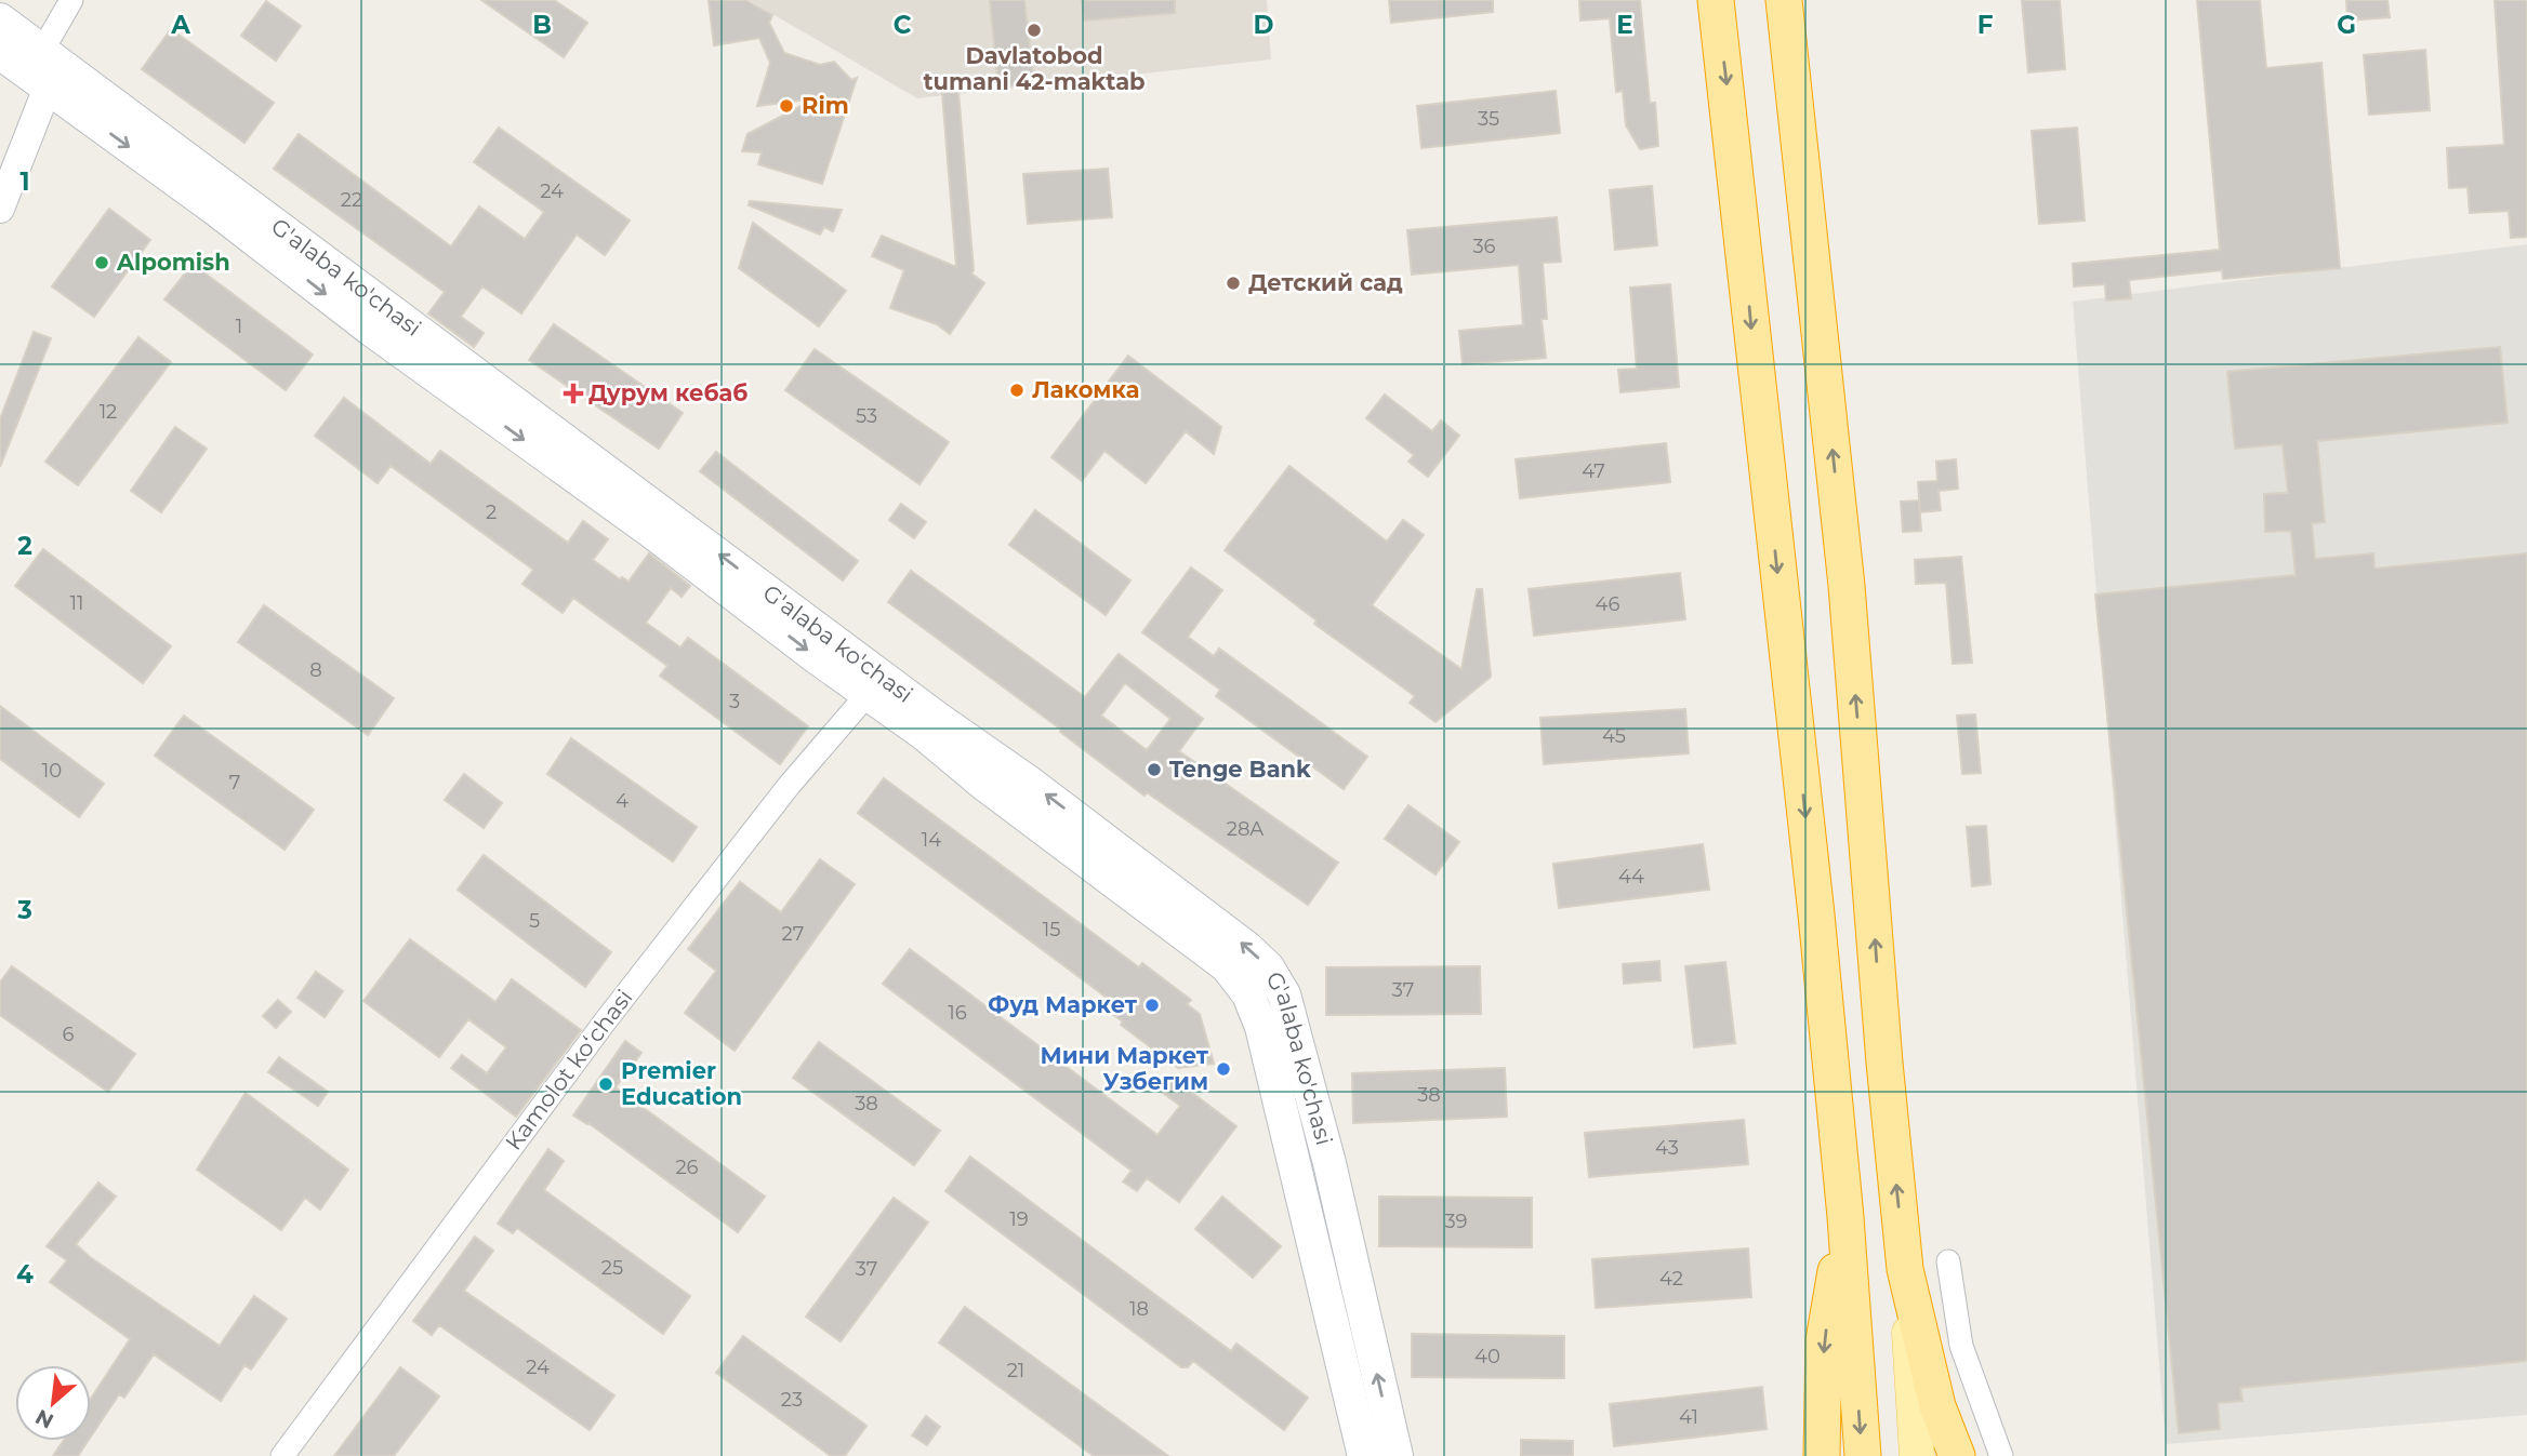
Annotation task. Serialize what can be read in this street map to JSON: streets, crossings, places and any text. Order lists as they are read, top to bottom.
{
  "streets": {
    "main road": ["G'alaba ko'chasi"],
    "street": ["Kamolot koʻchasi"]
  },
  "crossings": [
    ["G'alaba ko'chasi", "Kamolot koʻchasi"]
  ],
  "places": {
    "other": [
      "Davlatobod tumani 42-maktab",
      "Rim",
      "Alpomish",
      "Детский сад",
      "Лакомка",
      "Tenge Bank",
      "Фуд Маркет",
      "Мини Маркет Узбегим",
      "Premier Education"
    ],
    "health": ["Дурум кебаб"]
  },
  "house_numbers": [
    "35",
    "24",
    "22",
    "36",
    "1",
    "12",
    "53",
    "47",
    "2",
    "11",
    "46",
    "8",
    "3",
    "45",
    "10",
    "7",
    "4",
    "28A",
    "14",
    "44",
    "5",
    "15",
    "27",
    "37",
    "16",
    "6",
    "38",
    "38",
    "43",
    "26",
    "19",
    "39",
    "25",
    "37",
    "42",
    "18",
    "40",
    "24",
    "21",
    "23",
    "41"
  ],
  "north": "bottom left",
  "grid": {
    "columns": [
      "A",
      "B",
      "C",
      "D",
      "E",
      "F",
      "G"
    ],
    "rows": [
      "1",
      "2",
      "3",
      "4"
    ]
  }
}
